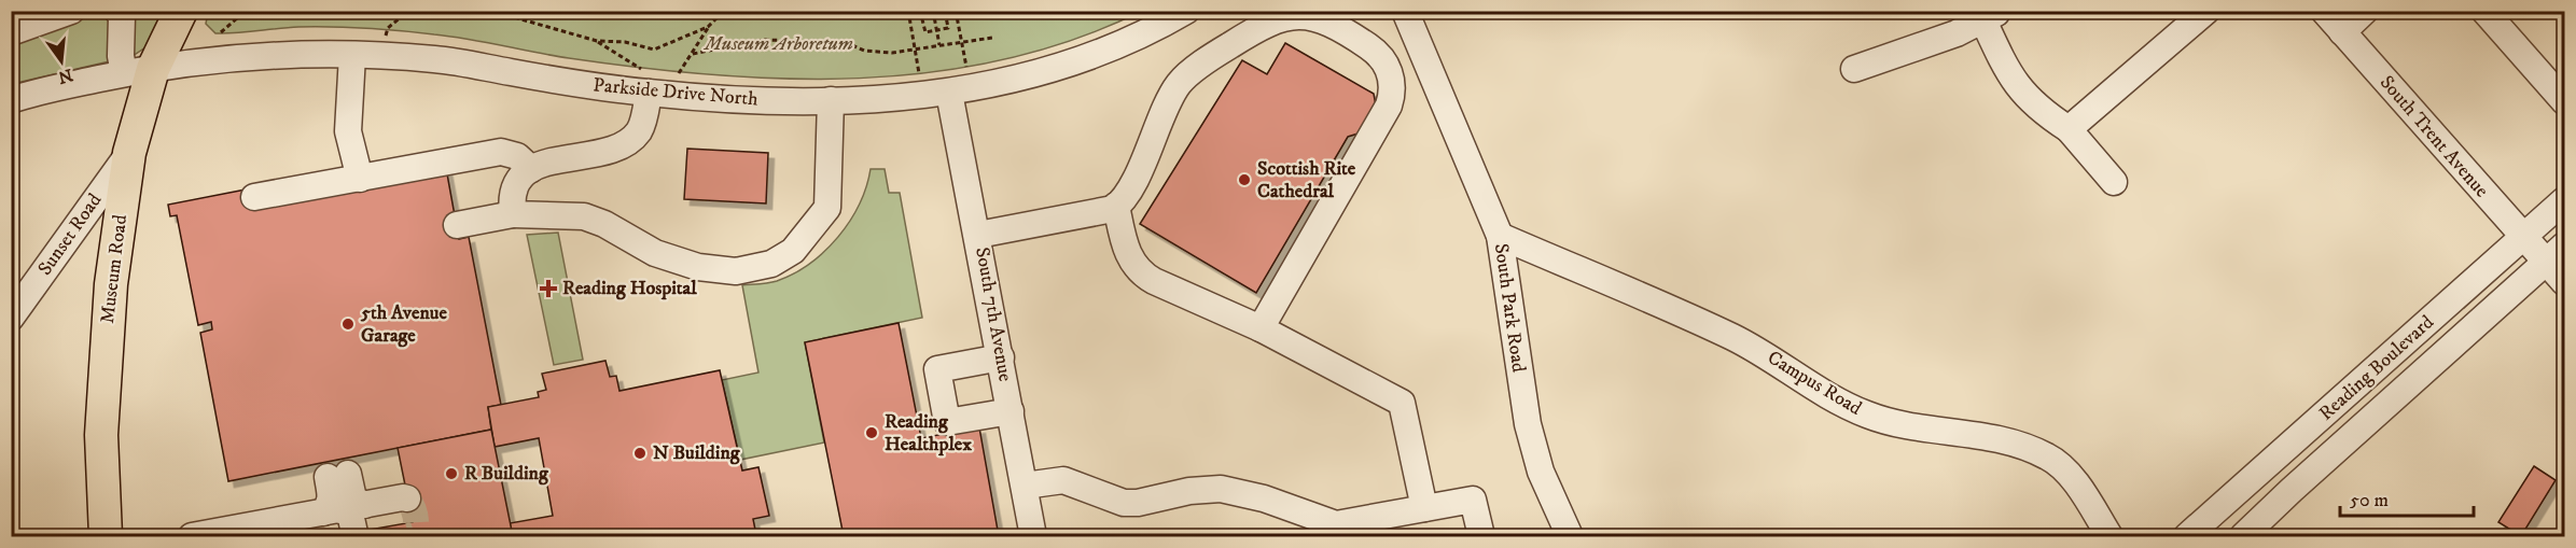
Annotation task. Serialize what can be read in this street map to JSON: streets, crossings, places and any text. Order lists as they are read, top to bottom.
{
  "streets": {
    "main road": ["Museum Road"],
    "street": [
      "Parkside Drive North",
      "South Trent Avenue",
      "Sunset Road",
      "South Park Road",
      "South 7th Avenue",
      "Reading Boulevard",
      "Campus Road"
    ]
  },
  "crossings": [
    ["Parkside Drive North", "Museum Road"],
    ["Parkside Drive North", "South 7th Avenue"],
    ["South Trent Avenue", "Reading Boulevard"],
    ["Sunset Road", "Museum Road"],
    ["South Park Road", "Campus Road"]
  ],
  "parks": ["Museum Arboretum"],
  "places": {
    "other": [
      "Scottish Rite Cathedral",
      "5th Avenue Garage",
      "Reading Healthplex",
      "N Building",
      "R Building"
    ],
    "health": ["Reading Hospital"]
  },
  "scale_bar": "50 m",
  "north": "bottom"
}
